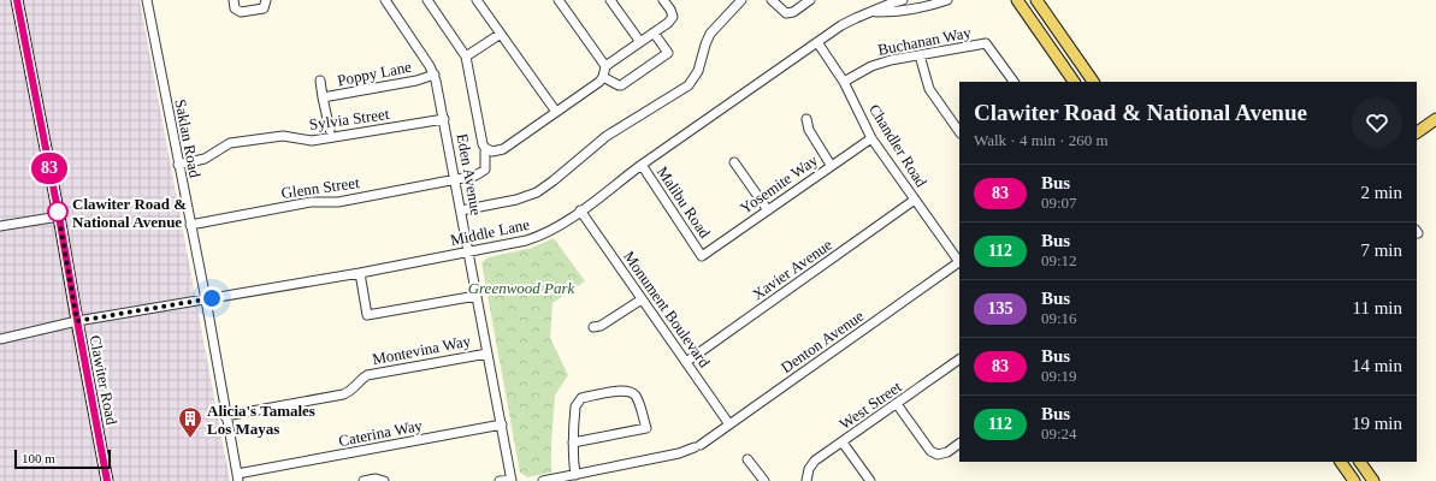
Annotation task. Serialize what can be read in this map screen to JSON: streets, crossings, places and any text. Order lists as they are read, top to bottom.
{
  "streets": {
    "main road": ["Clawiter Road"],
    "street": [
      "Buchanan Way",
      "Poppy Lane",
      "Sylvia Street",
      "Saklan Road",
      "Chandler Road",
      "Eden Avenue",
      "Yosemite Way",
      "Glenn Street",
      "Malibu Road",
      "Middle Lane",
      "Xavier Avenue",
      "Monument Boulevard",
      "Denton Avenue",
      "Montevina Way",
      "West Street",
      "Caterina Way"
    ]
  },
  "crossings": [
    ["Buchanan Way", "Chandler Road"],
    ["Poppy Lane", "Eden Avenue"],
    ["Sylvia Street", "Saklan Road"],
    ["Sylvia Street", "Eden Avenue"],
    ["Saklan Road", "Glenn Street"],
    ["Saklan Road", "Middle Lane"],
    ["Saklan Road", "Montevina Way"],
    ["Saklan Road", "Caterina Way"],
    ["Chandler Road", "Yosemite Way"],
    ["Chandler Road", "Middle Lane"],
    ["Chandler Road", "Xavier Avenue"],
    ["Eden Avenue", "Glenn Street"],
    ["Eden Avenue", "Middle Lane"],
    ["Eden Avenue", "Montevina Way"],
    ["Eden Avenue", "Caterina Way"],
    ["Yosemite Way", "Malibu Road"],
    ["Malibu Road", "Middle Lane"],
    ["Middle Lane", "Monument Boulevard"],
    ["Middle Lane", "Clawiter Road"],
    ["Xavier Avenue", "Monument Boulevard"],
    ["Monument Boulevard", "Denton Avenue"]
  ],
  "parks": ["Greenwood Park"],
  "places": {
    "other": ["Clawiter Road & National Avenue"],
    "building": ["Alicia's Tamales Los Mayas"]
  },
  "lines": ["bus line 83"],
  "scale_bar": "100 m",
  "page": {
    "on_map": "83",
    "heading": ["Clawiter Road & National Avenue", "Walk · 4 min · 260 m"],
    "list": [
      {
        "mark": "83",
        "name": "Bus",
        "note": "09:07",
        "value": "2 min"
      },
      {
        "mark": "112",
        "name": "Bus",
        "note": "09:12",
        "value": "7 min"
      },
      {
        "mark": "135",
        "name": "Bus",
        "note": "09:16",
        "value": "11 min"
      },
      {
        "mark": "83",
        "name": "Bus",
        "note": "09:19",
        "value": "14 min"
      },
      {
        "mark": "112",
        "name": "Bus",
        "note": "09:24",
        "value": "19 min"
      }
    ],
    "scale": "100 m"
  }
}
